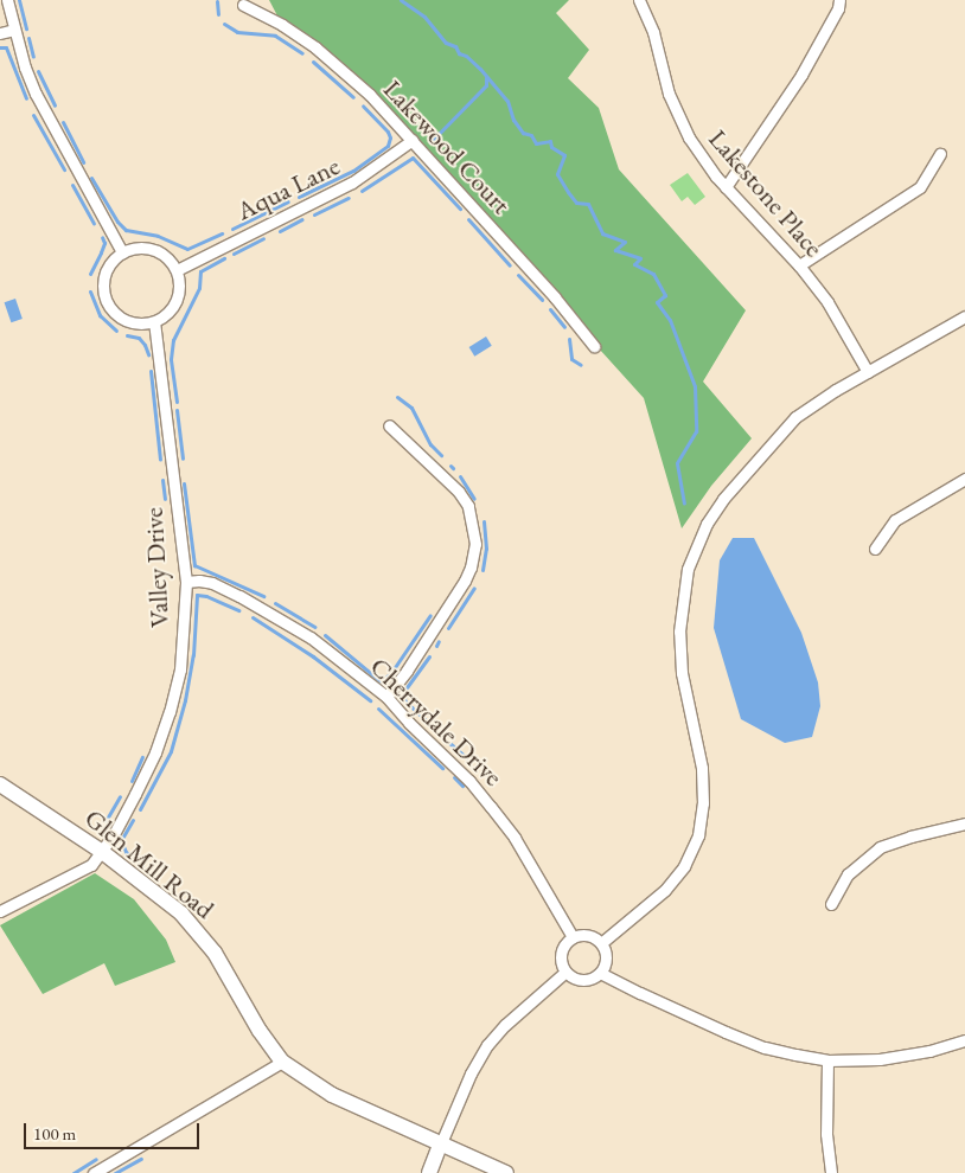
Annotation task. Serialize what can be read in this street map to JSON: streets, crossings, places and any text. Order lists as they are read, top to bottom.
{
  "streets": {
    "main road": ["Glen Mill Road"],
    "street": [
      "Lakewood Court",
      "Aqua Lane",
      "Lakestone Place",
      "Valley Drive",
      "Cherrydale Drive"
    ]
  },
  "crossings": [
    ["Lakewood Court", "Aqua Lane"],
    ["Aqua Lane", "Valley Drive"],
    ["Valley Drive", "Cherrydale Drive"],
    ["Valley Drive", "Glen Mill Road"]
  ],
  "scale_bar": "100 m"
}
